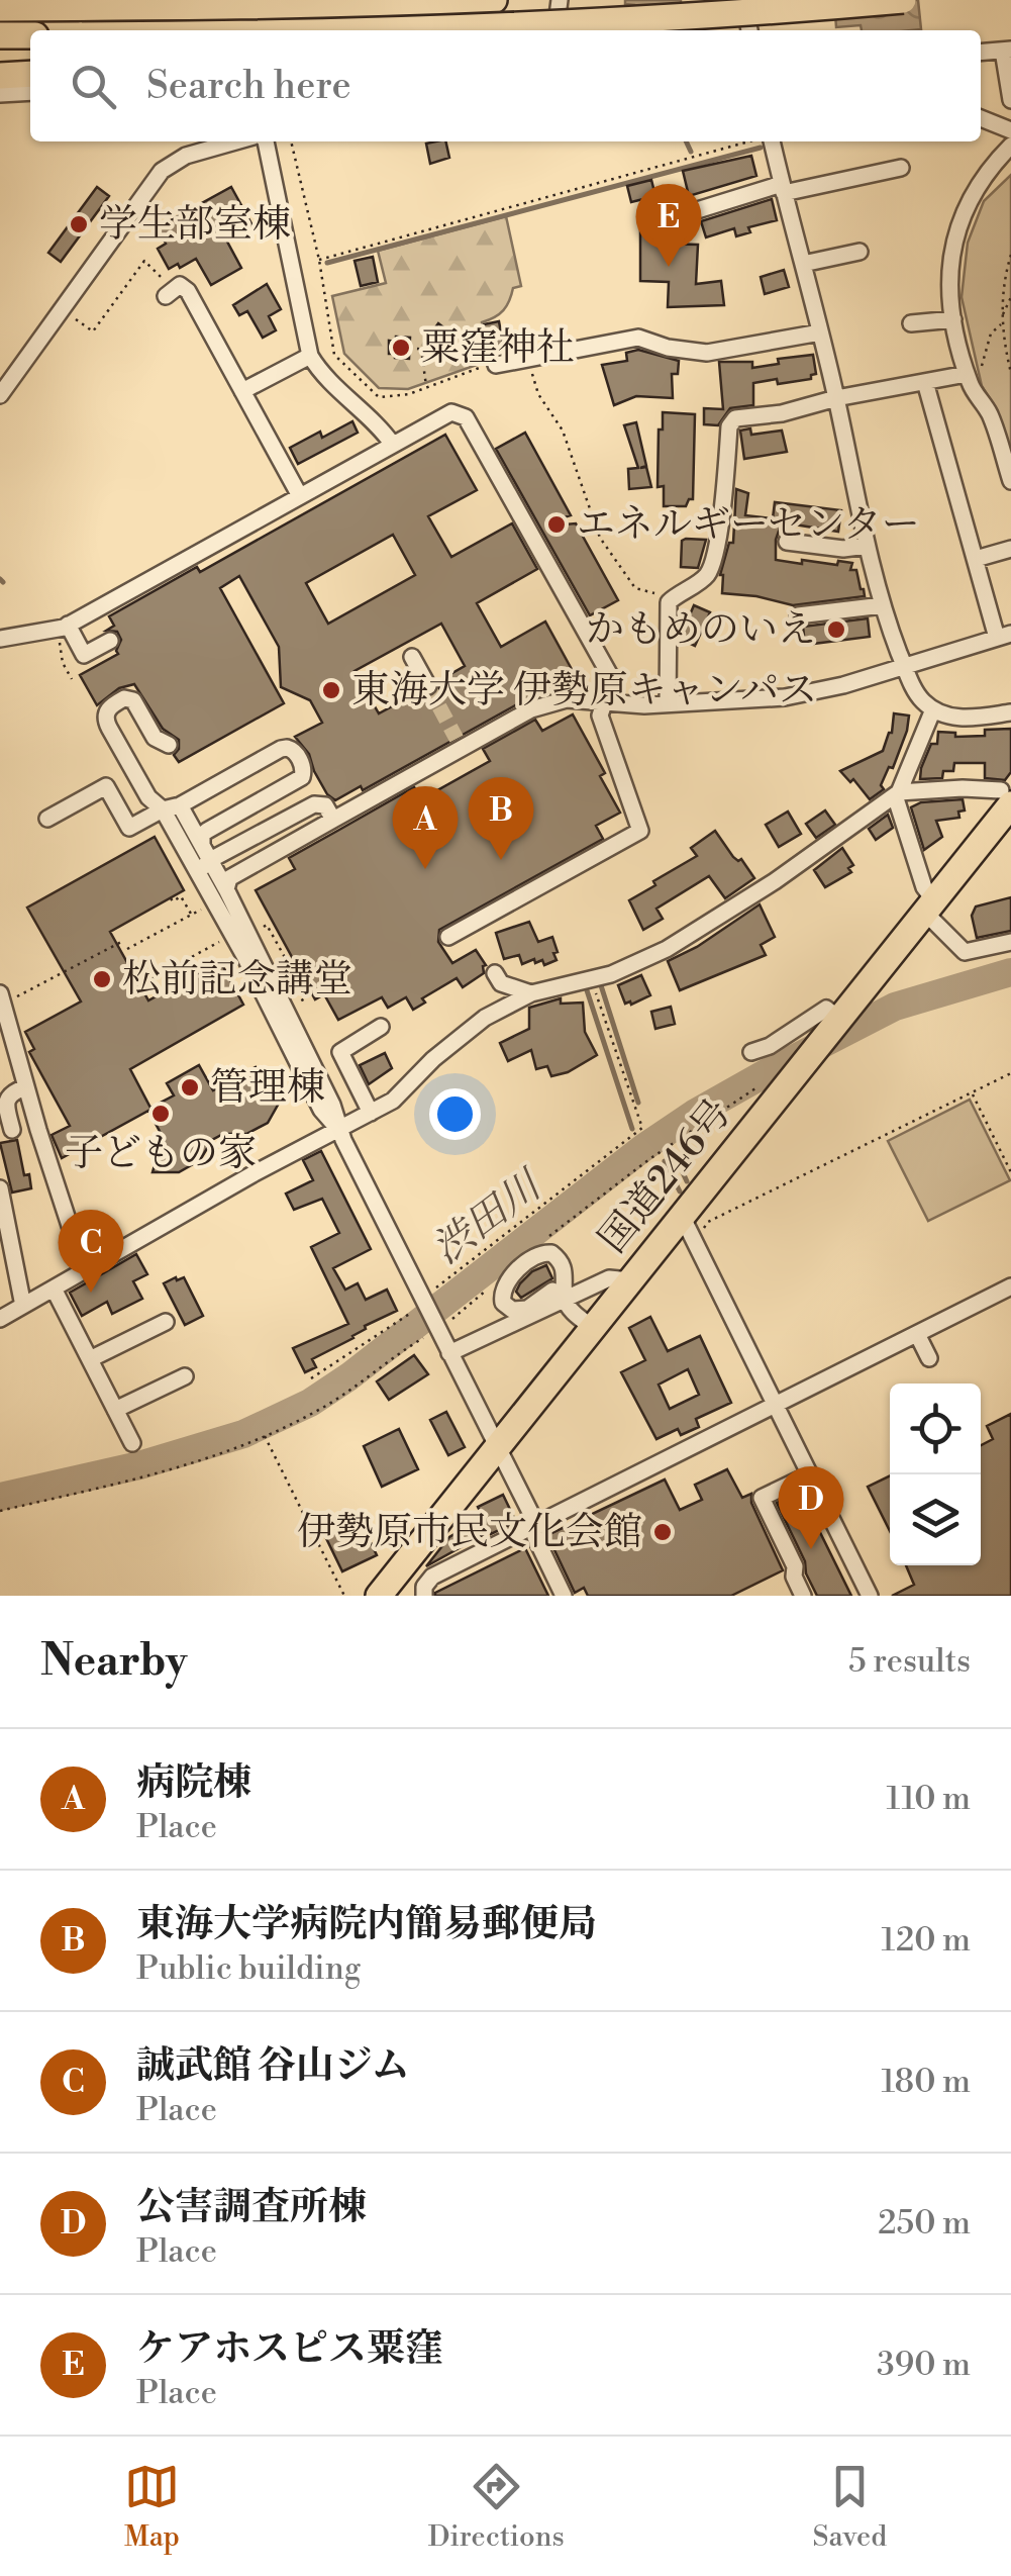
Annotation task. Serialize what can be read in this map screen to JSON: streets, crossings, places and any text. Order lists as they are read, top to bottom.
{
  "streets": {
    "highway": ["国道246号"]
  },
  "water": ["渋田川"],
  "places": [
    "学生部室棟",
    "粟窪神社",
    "エネルギーセンター",
    "かもめのいえ",
    "東海大学 伊勢原キャンパス",
    "松前記念講堂",
    "管理棟",
    "子どもの家",
    "伊勢原市民文化会館"
  ],
  "page": {
    "search": "Search here",
    "pins": [
      "E",
      "B",
      "A",
      "C",
      "D"
    ],
    "heading": ["Nearby", "5 results"],
    "list": [
      {
        "mark": "A",
        "name": "病院棟",
        "note": "Place",
        "value": "110 m"
      },
      {
        "mark": "B",
        "name": "東海大学病院内簡易郵便局",
        "note": "Public building",
        "value": "120 m"
      },
      {
        "mark": "C",
        "name": "誠武館 谷山ジム",
        "note": "Place",
        "value": "180 m"
      },
      {
        "mark": "D",
        "name": "公害調査所棟",
        "note": "Place",
        "value": "250 m"
      },
      {
        "mark": "E",
        "name": "ケアホスピス粟窪",
        "note": "Place",
        "value": "390 m"
      }
    ],
    "nav": ["Map", "Directions", "Saved"]
  }
}
